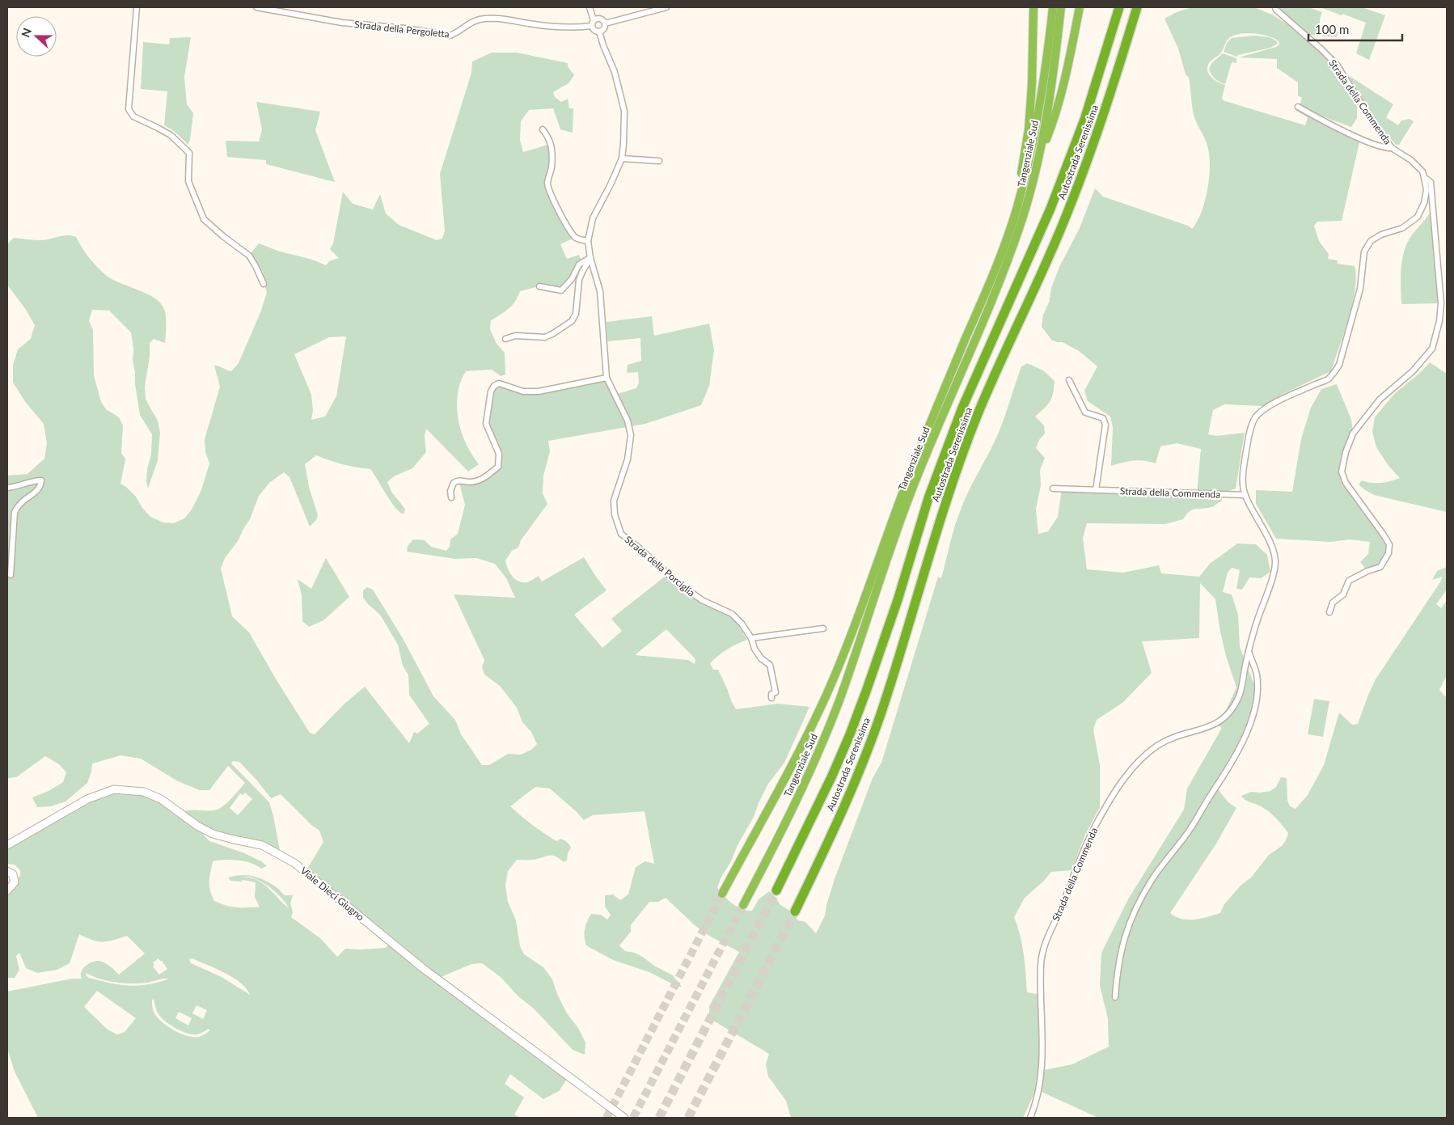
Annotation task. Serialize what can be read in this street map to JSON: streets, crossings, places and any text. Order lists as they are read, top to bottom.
{
  "streets": {
    "highway": ["Autostrada Serenissima", "Tangenziale Sud"],
    "main road": ["Viale Dieci Giugno"],
    "street": ["Strada della Pergoletta", "Strada della Commenda", "Strada della Porciglia"]
  },
  "crossings": [
    ["Strada della Pergoletta", "Strada della Porciglia"]
  ],
  "scale_bar": "100 m",
  "north": "left"
}
